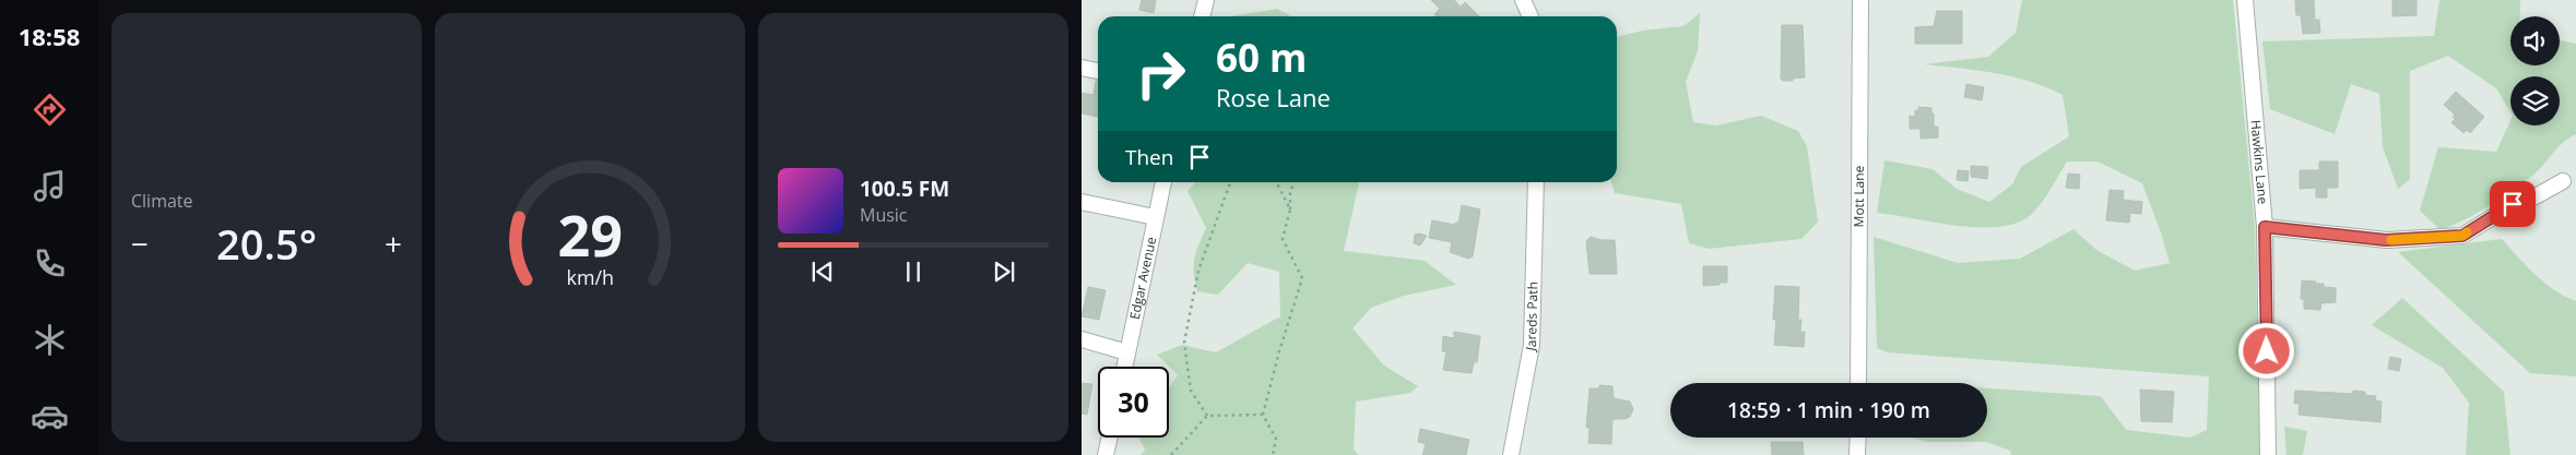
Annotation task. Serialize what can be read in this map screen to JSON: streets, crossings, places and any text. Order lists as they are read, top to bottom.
{
  "streets": {
    "street": [
      "Hawkins Lane",
      "Mott Lane",
      "Edgar Avenue",
      "Jareds Path"
    ]
  },
  "page": {
    "tabs": "18:58",
    "tile": "Climate",
    "turn": ["60 m", "Rose Lane"],
    "then": "Then",
    "song": ["100.5 FM", "Music"],
    "heat": ["−", "20.5°", "+"],
    "limit": "30",
    "trip": "18:59 · 1 min · 190 m",
    "gauge": ["29", "km/h"]
  }
}
